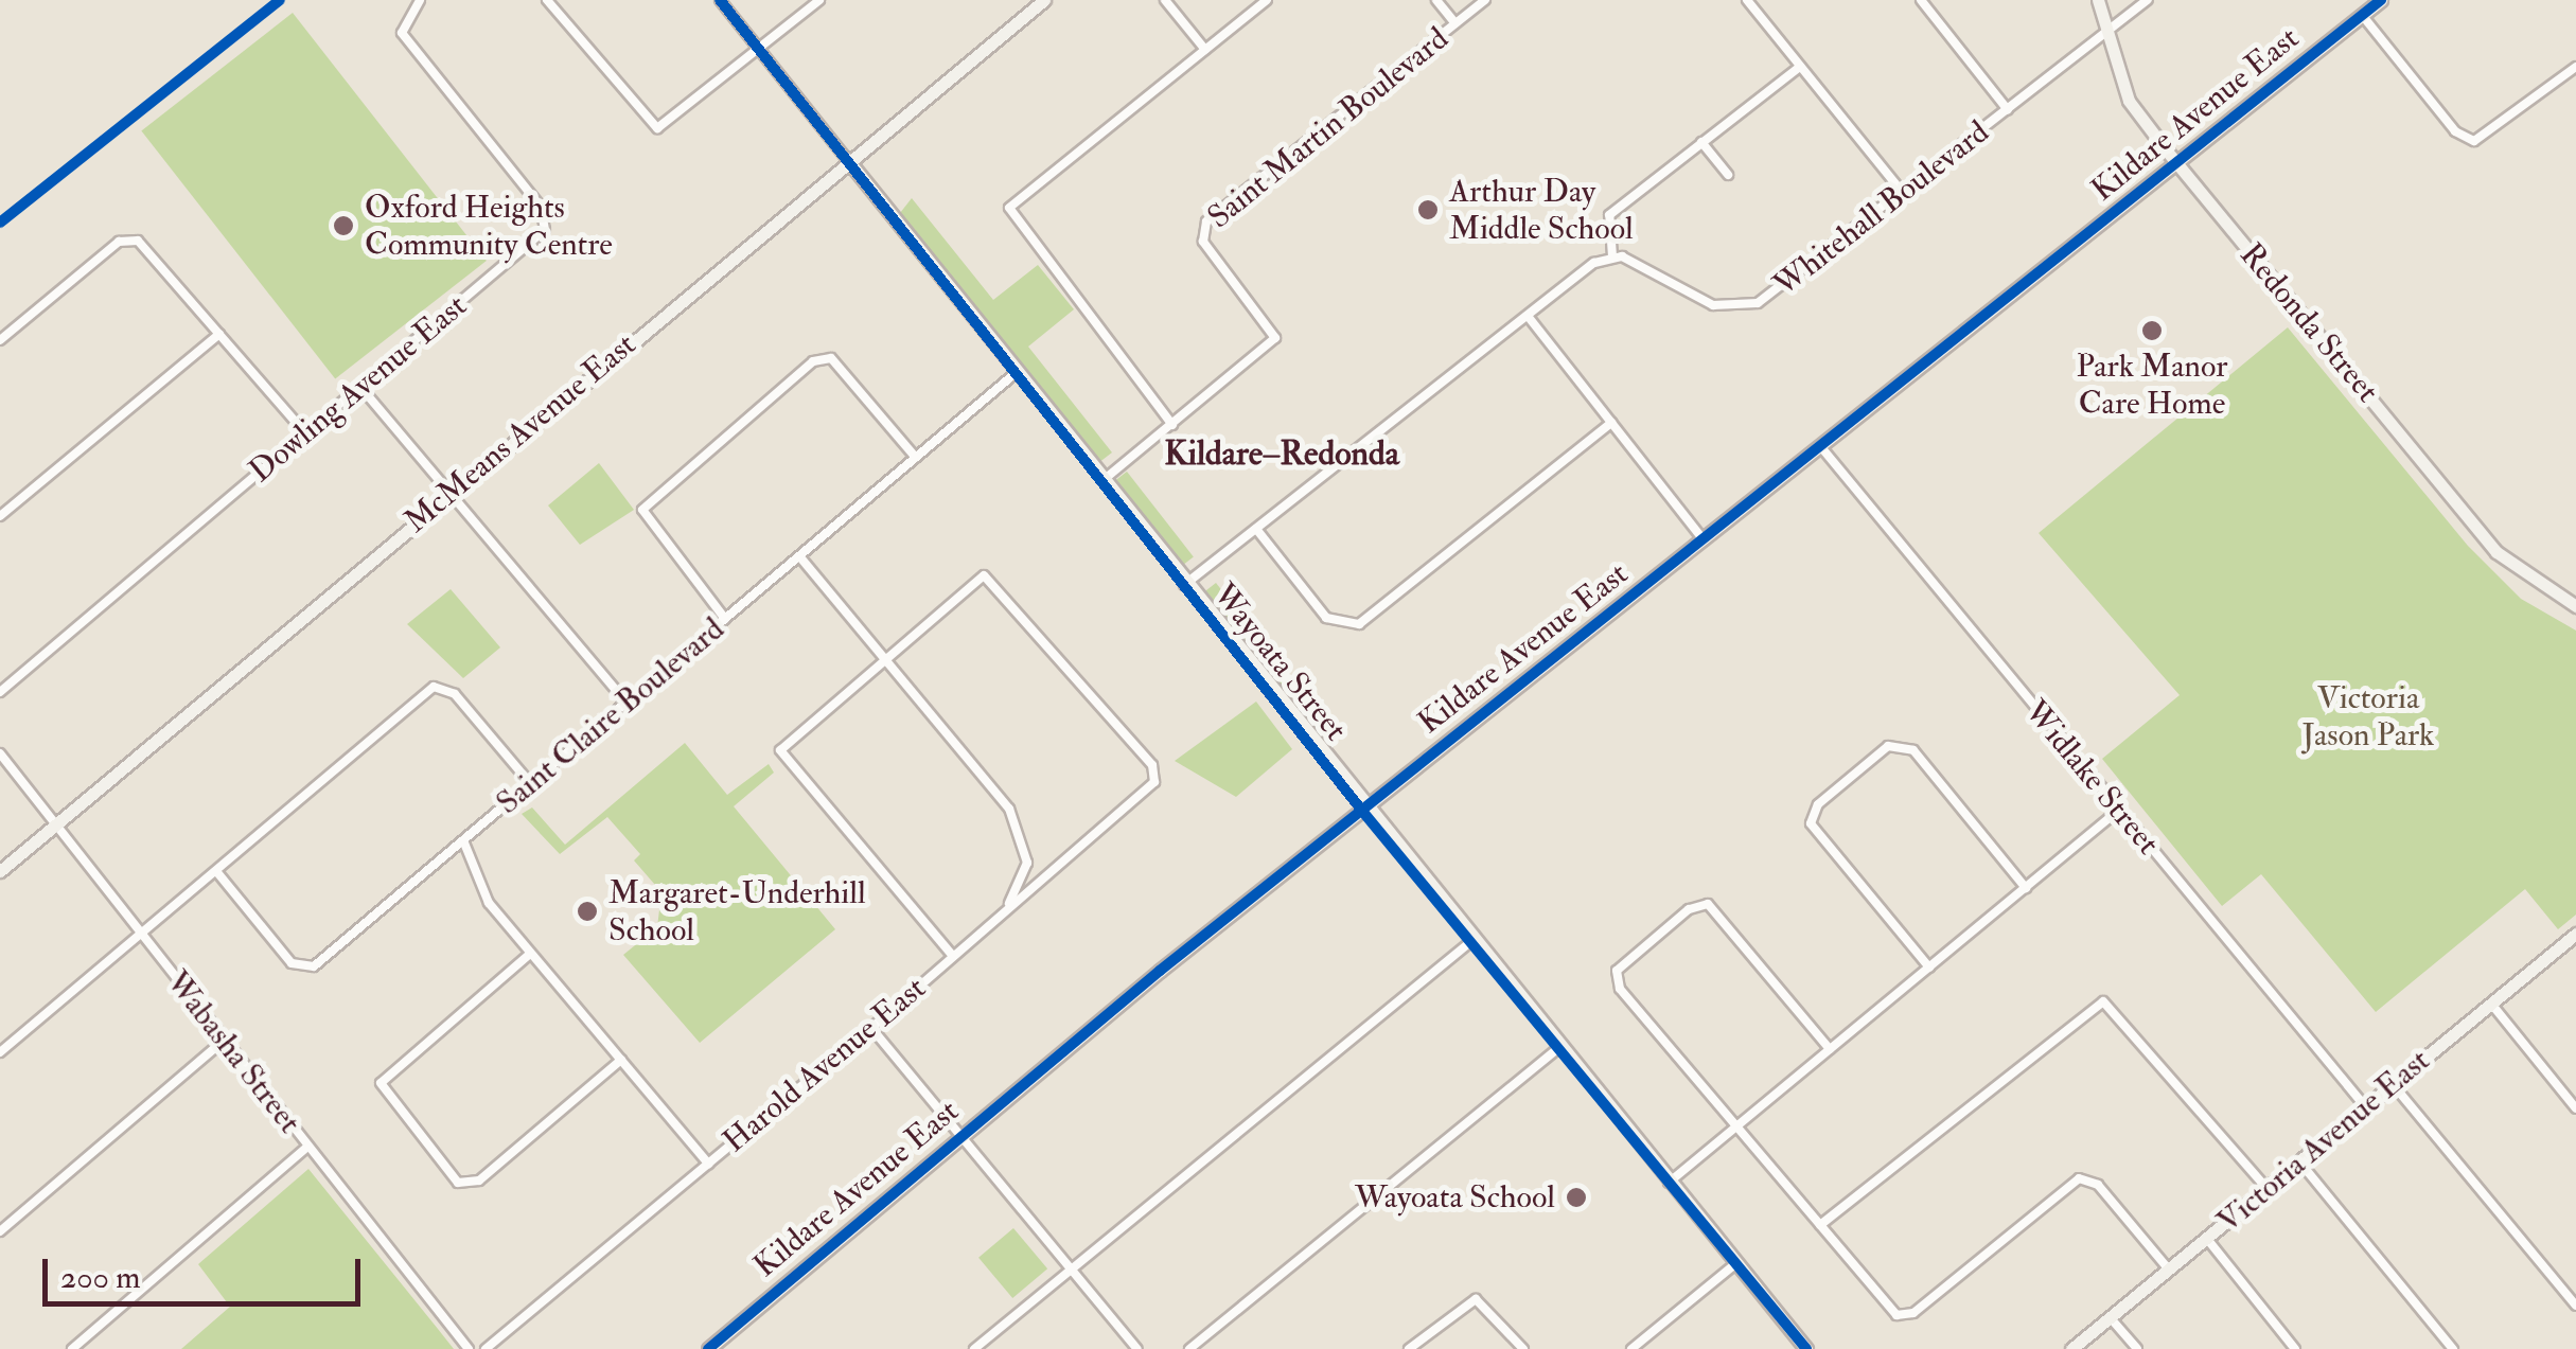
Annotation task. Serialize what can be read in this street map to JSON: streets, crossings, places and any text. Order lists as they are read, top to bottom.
{
  "streets": {
    "street": [
      "Kildare Avenue East",
      "Saint Martin Boulevard",
      "Whitehall Boulevard",
      "Redonda Street",
      "Dowling Avenue East",
      "McMeans Avenue East",
      "Wayoata Street",
      "Saint Claire Boulevard",
      "Widlake Street",
      "Wabasha Street",
      "Harold Avenue East",
      "Victoria Avenue East"
    ]
  },
  "crossings": [
    ["Kildare Avenue East", "Redonda Street"],
    ["Kildare Avenue East", "Wayoata Street"],
    ["Kildare Avenue East", "Widlake Street"],
    ["Saint Martin Boulevard", "Wayoata Street"],
    ["Whitehall Boulevard", "Redonda Street"],
    ["McMeans Avenue East", "Wayoata Street"],
    ["McMeans Avenue East", "Wabasha Street"],
    ["Wayoata Street", "Saint Claire Boulevard"],
    ["Widlake Street", "Victoria Avenue East"]
  ],
  "districts": ["Kildare–Redonda"],
  "parks": ["Victoria Jason Park"],
  "places": [
    "Arthur Day Middle School",
    "Oxford Heights Community Centre",
    "Park Manor Care Home",
    "Margaret-Underhill School",
    "Wayoata School"
  ],
  "scale_bar": "200 m"
}
